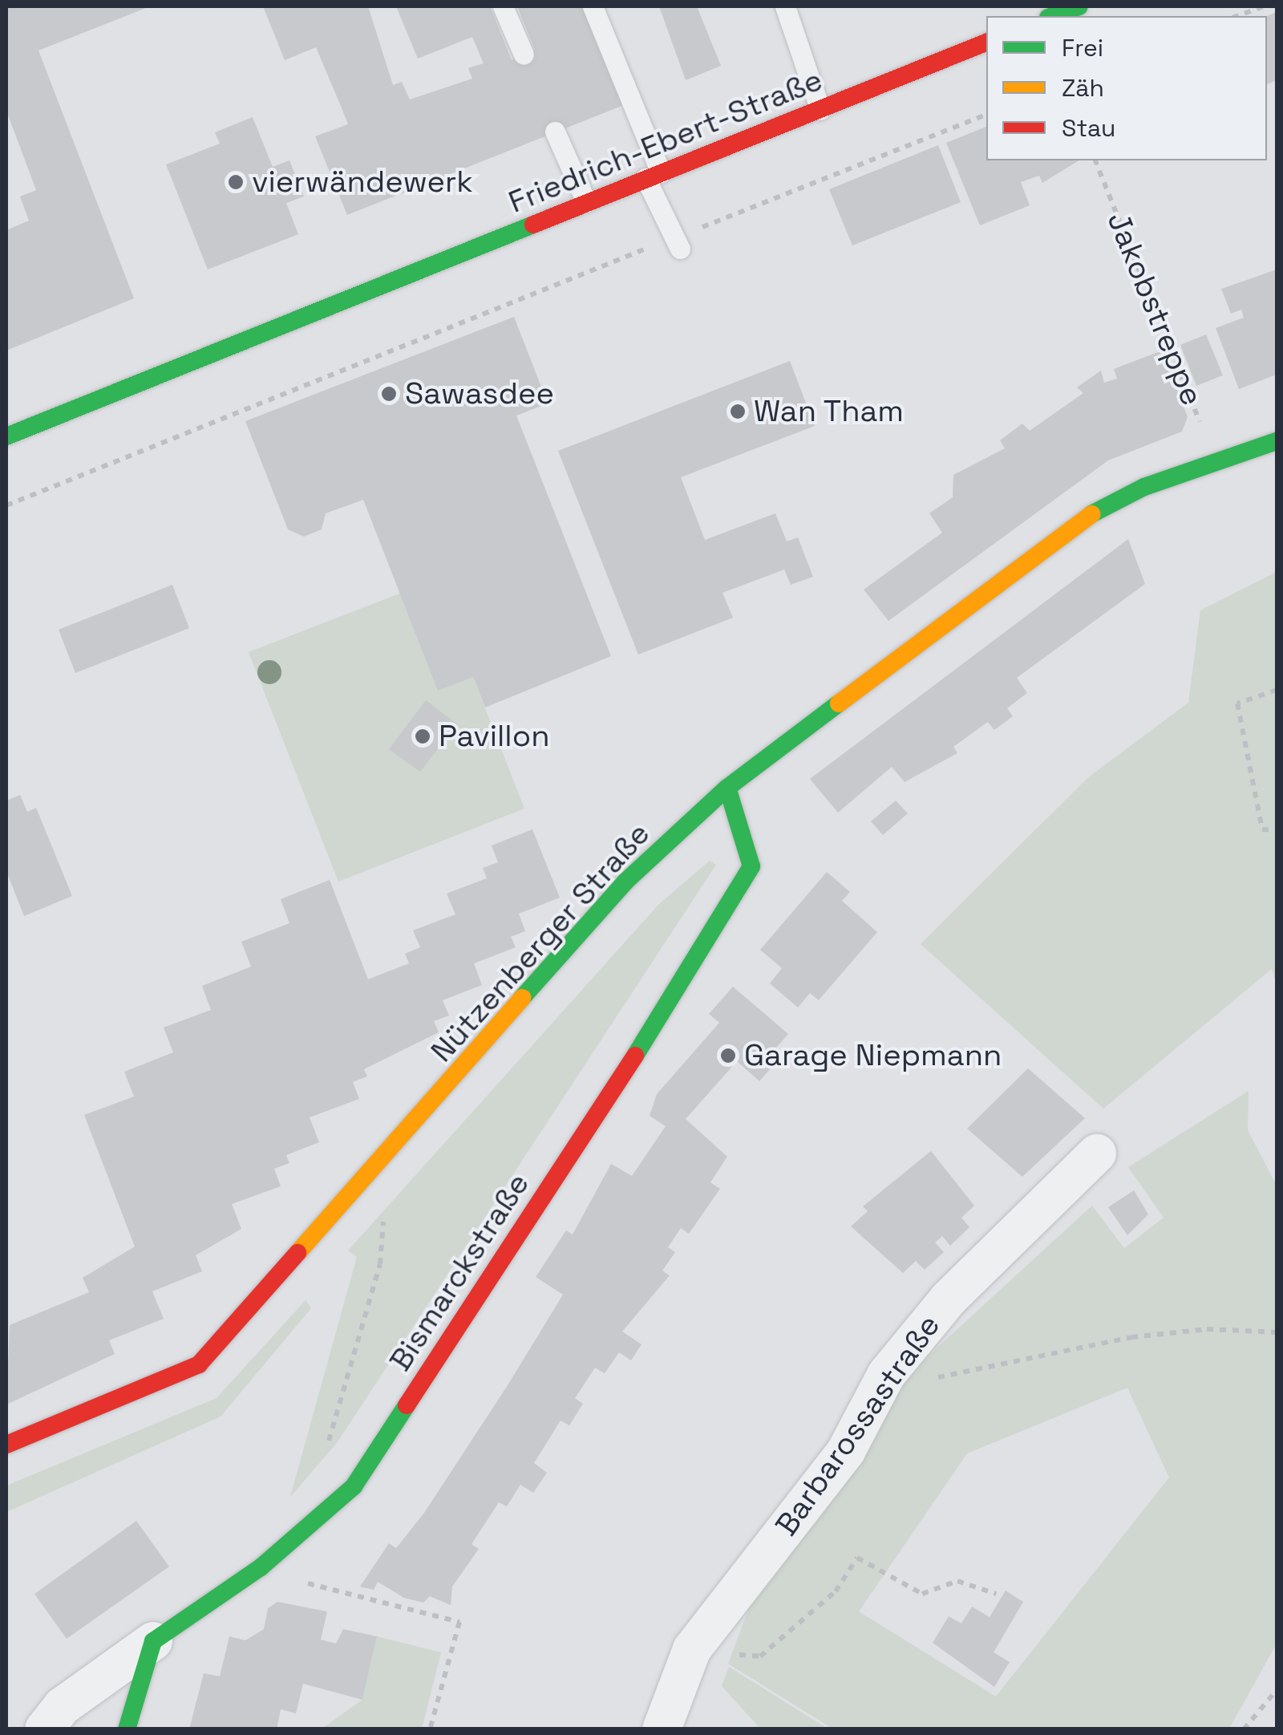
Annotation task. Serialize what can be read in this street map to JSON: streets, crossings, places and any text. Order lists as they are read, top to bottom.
{
  "streets": {
    "street": [
      "Friedrich-Ebert-Straße",
      "Nützenberger Straße",
      "Bismarckstraße",
      "Barbarossastraße"
    ],
    "path": ["Jakobstreppe"]
  },
  "crossings": [
    ["Jakobstreppe", "Nützenberger Straße"],
    ["Nützenberger Straße", "Bismarckstraße"]
  ],
  "places": [
    "vierwändewerk",
    "Sawasdee",
    "Wan Tham",
    "Pavillon",
    "Garage Niepmann"
  ],
  "legend": ["Frei", "Zäh", "Stau"]
}
